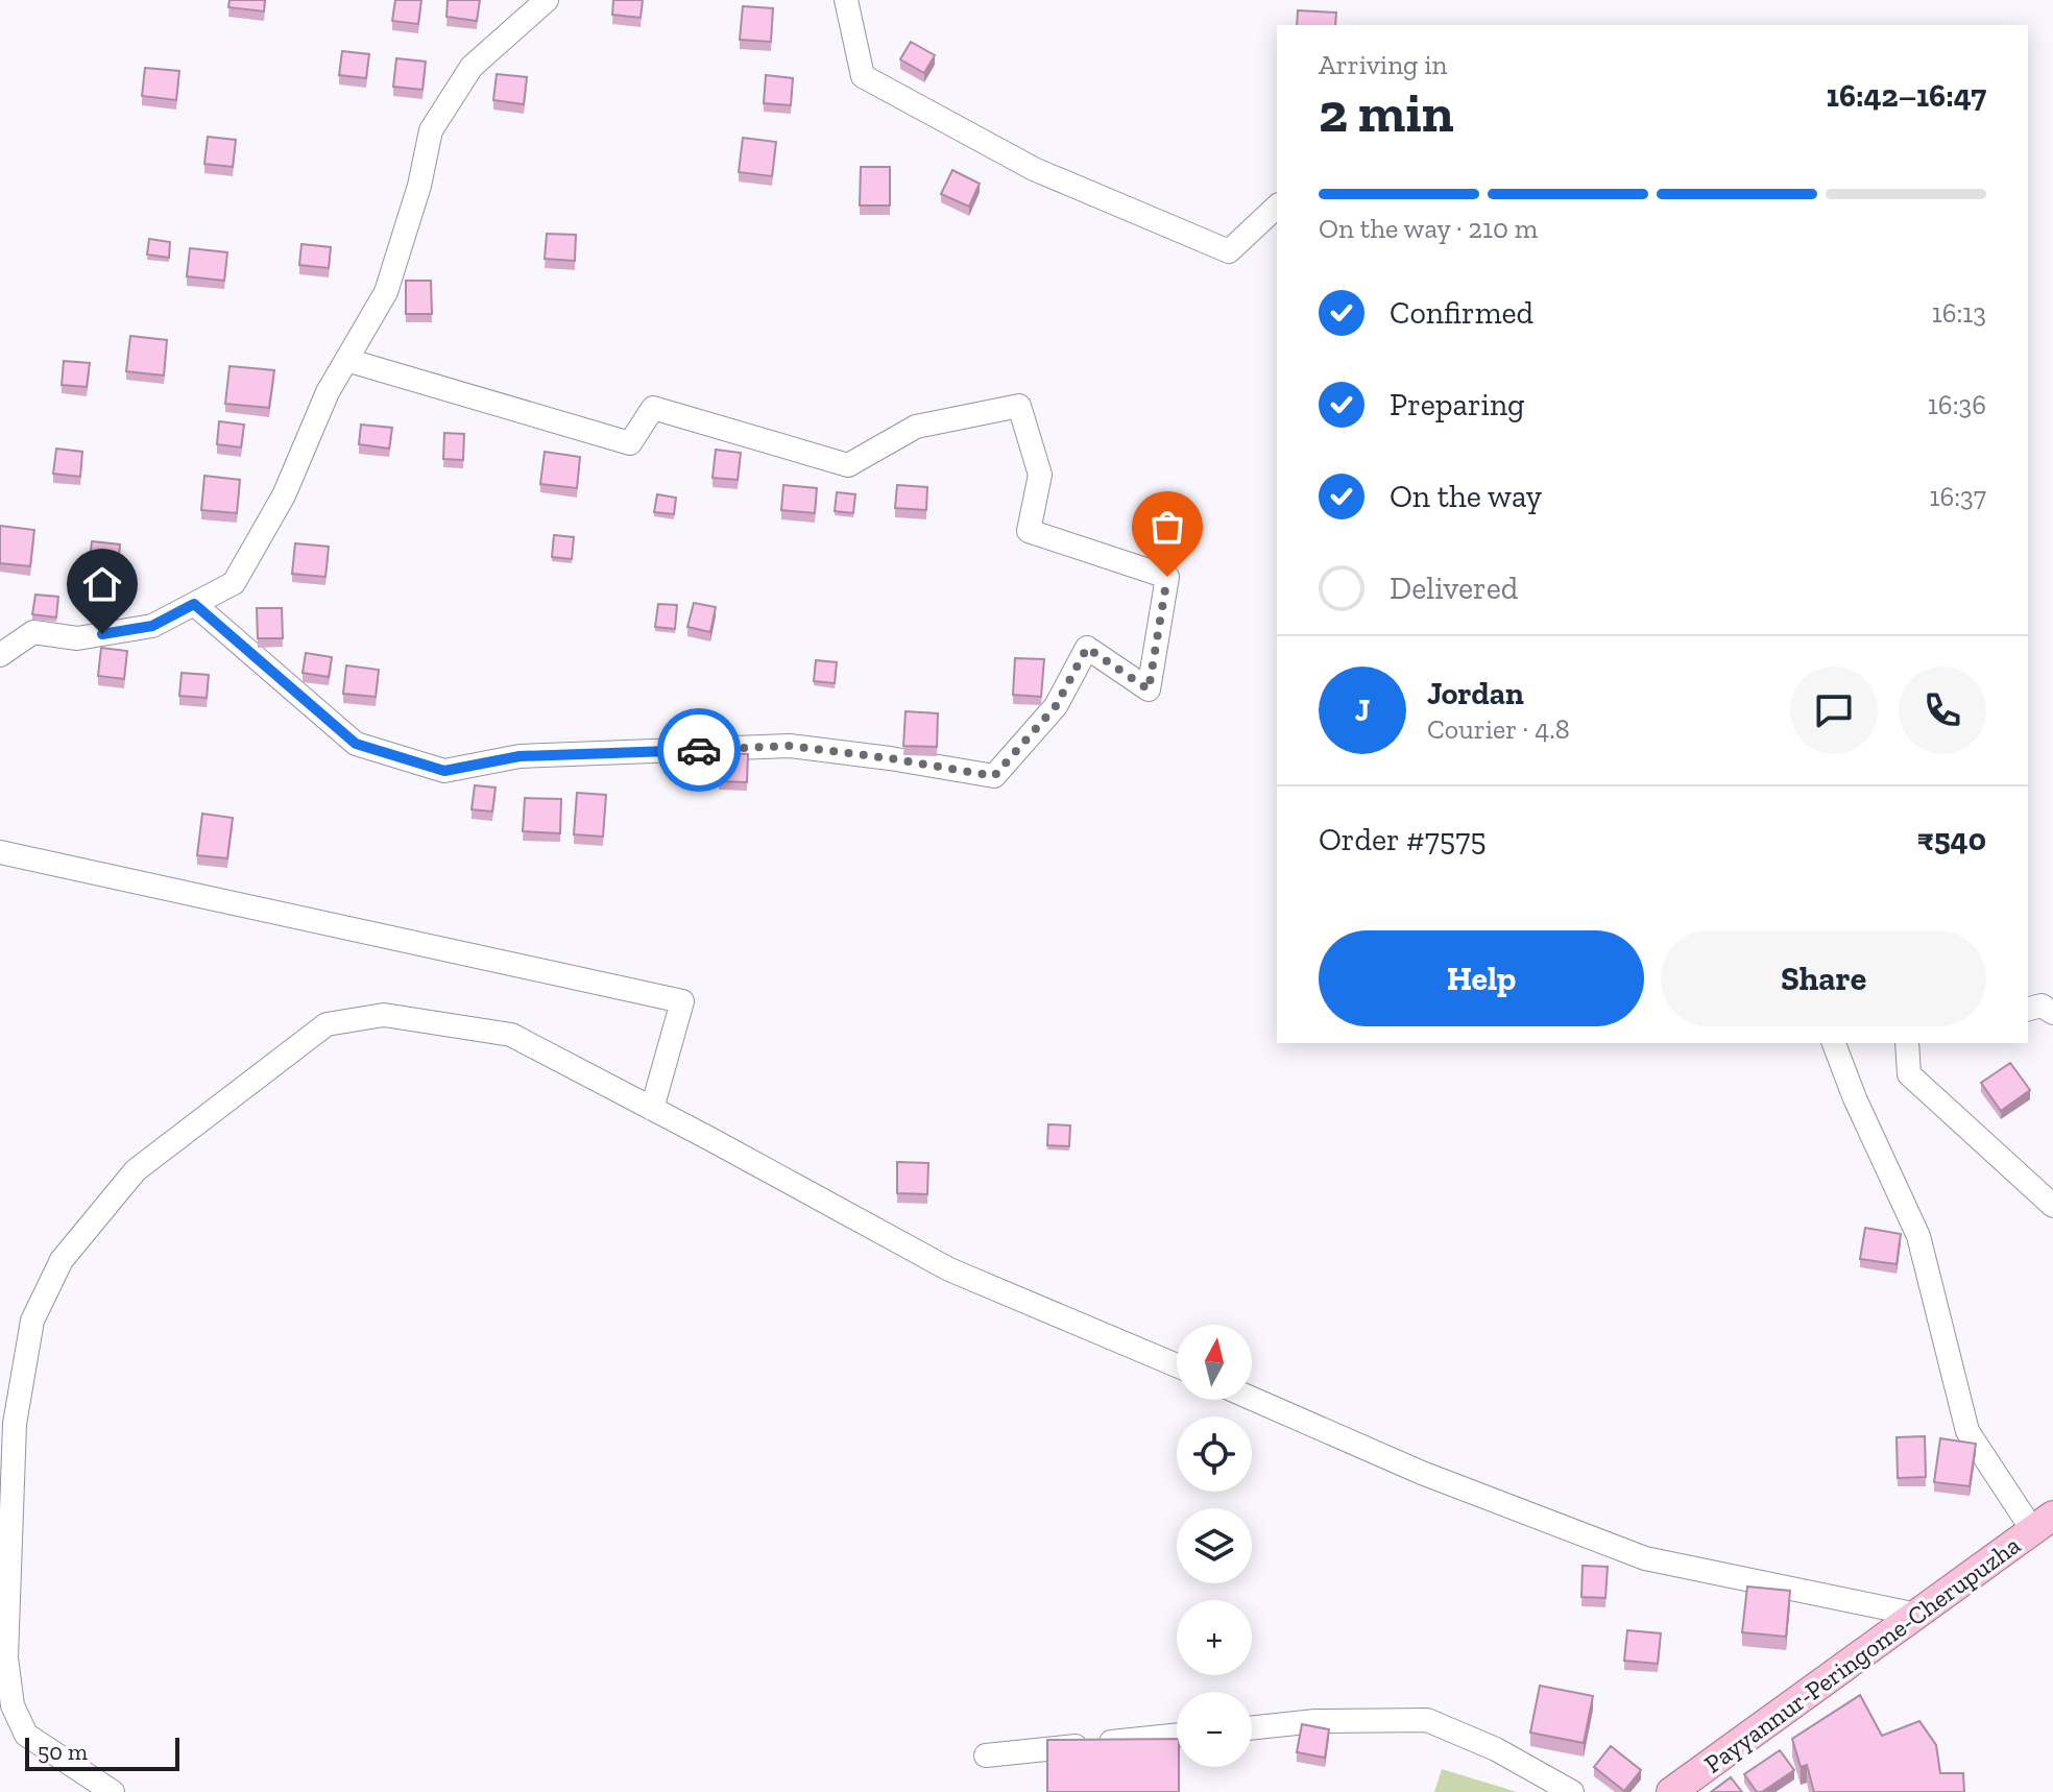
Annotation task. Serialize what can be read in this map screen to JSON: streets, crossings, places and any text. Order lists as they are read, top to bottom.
{
  "streets": {
    "main road": ["Payyannur-Peringome-Cherupuzha"]
  },
  "scale_bar": "50 m",
  "north": "top",
  "page": {
    "heading": ["2 min", "Arriving in", "16:42–16:47"],
    "panel": [
      "Jordan",
      "Courier · 4.8",
      "Order #7575",
      "₹540"
    ],
    "bar": "On the way · 210 m",
    "list": [
      ["Confirmed", "16:13"],
      ["Preparing", "16:36"],
      ["On the way", "16:37"],
      "Delivered"
    ],
    "round": "J",
    "buttons": ["Help", "Share"],
    "map_buttons": ["+", "−"],
    "scale": "50 m"
  }
}
